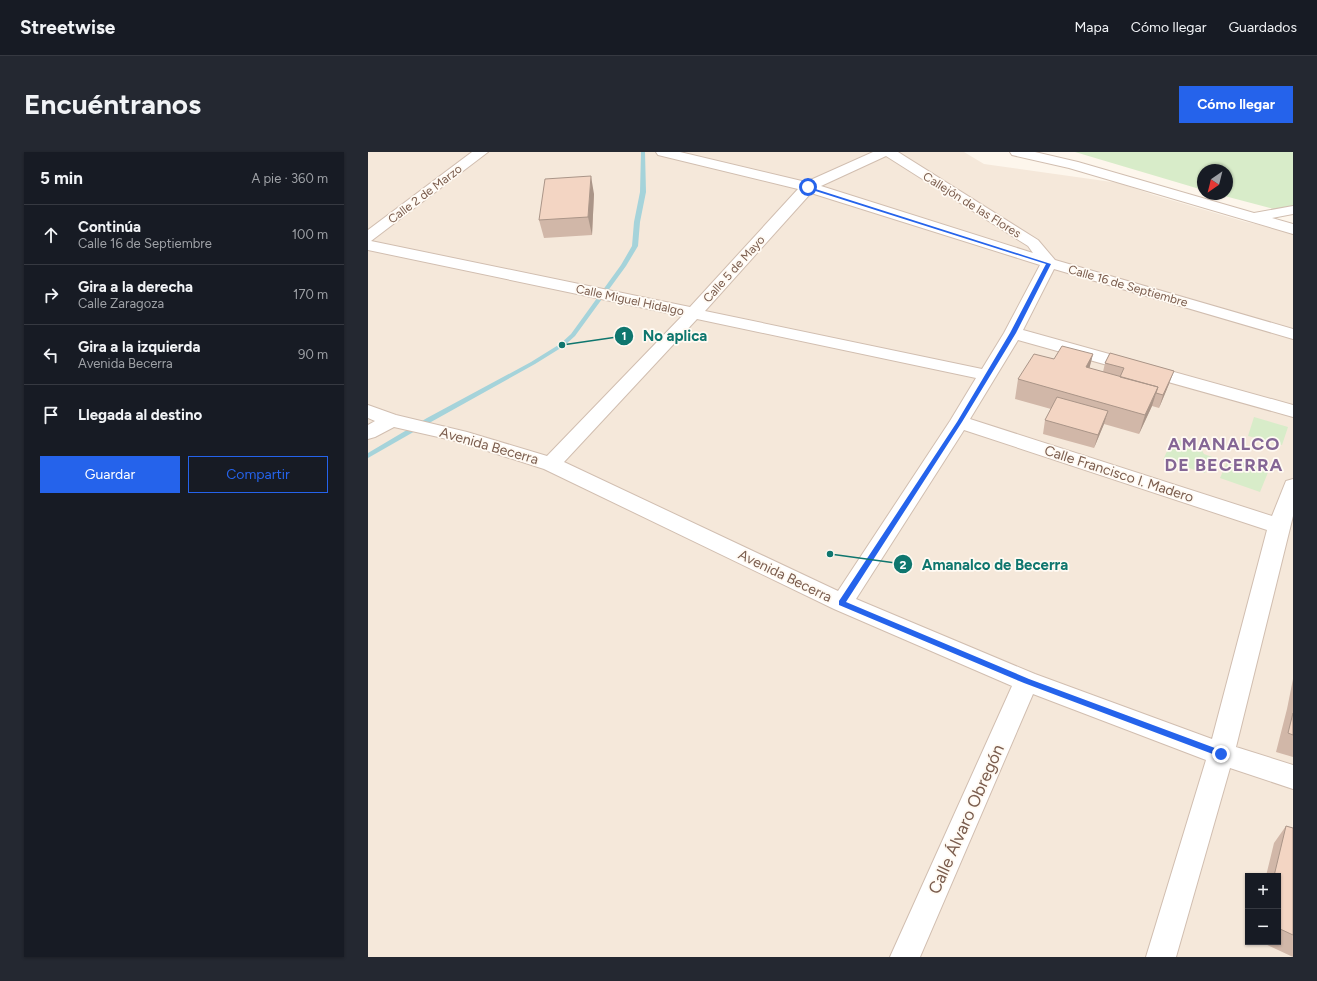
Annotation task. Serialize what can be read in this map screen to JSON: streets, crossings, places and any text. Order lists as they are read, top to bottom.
{
  "streets": {
    "street": [
      "Calle 2 de Marzo",
      "Callejón de las Flores",
      "Calle 5 de Mayo",
      "Calle 16 de Septiembre",
      "Calle Miguel Hidalgo",
      "Avenida Becerra",
      "Calle Francisco I. Madero",
      "Calle Álvaro Obregón"
    ]
  },
  "crossings": [
    ["Callejón de las Flores", "Calle 16 de Septiembre"],
    ["Calle 5 de Mayo", "Calle 16 de Septiembre"],
    ["Calle 5 de Mayo", "Calle Miguel Hidalgo"],
    ["Calle 5 de Mayo", "Avenida Becerra"],
    ["Avenida Becerra", "Calle Álvaro Obregón"]
  ],
  "districts": ["AMANALCO DE BECERRA"],
  "places": ["No aplica", "Amanalco de Becerra"],
  "north": "bottom left",
  "page": {
    "header": "Streetwise",
    "nav": ["Mapa", "Cómo llegar", "Guardados"],
    "buttons": [
      "Cómo llegar",
      ["Guardar", "Compartir"]
    ],
    "title": "Encuéntranos",
    "heading": ["5 min", "A pie · 360 m"],
    "list": [
      ["Continúa", "Calle 16 de Septiembre", "100 m"],
      ["Gira a la derecha", "Calle Zaragoza", "170 m"],
      ["Gira a la izquierda", "Avenida Becerra", "90 m"],
      "Llegada al destino"
    ],
    "map_buttons": ["+", "−"]
  }
}
